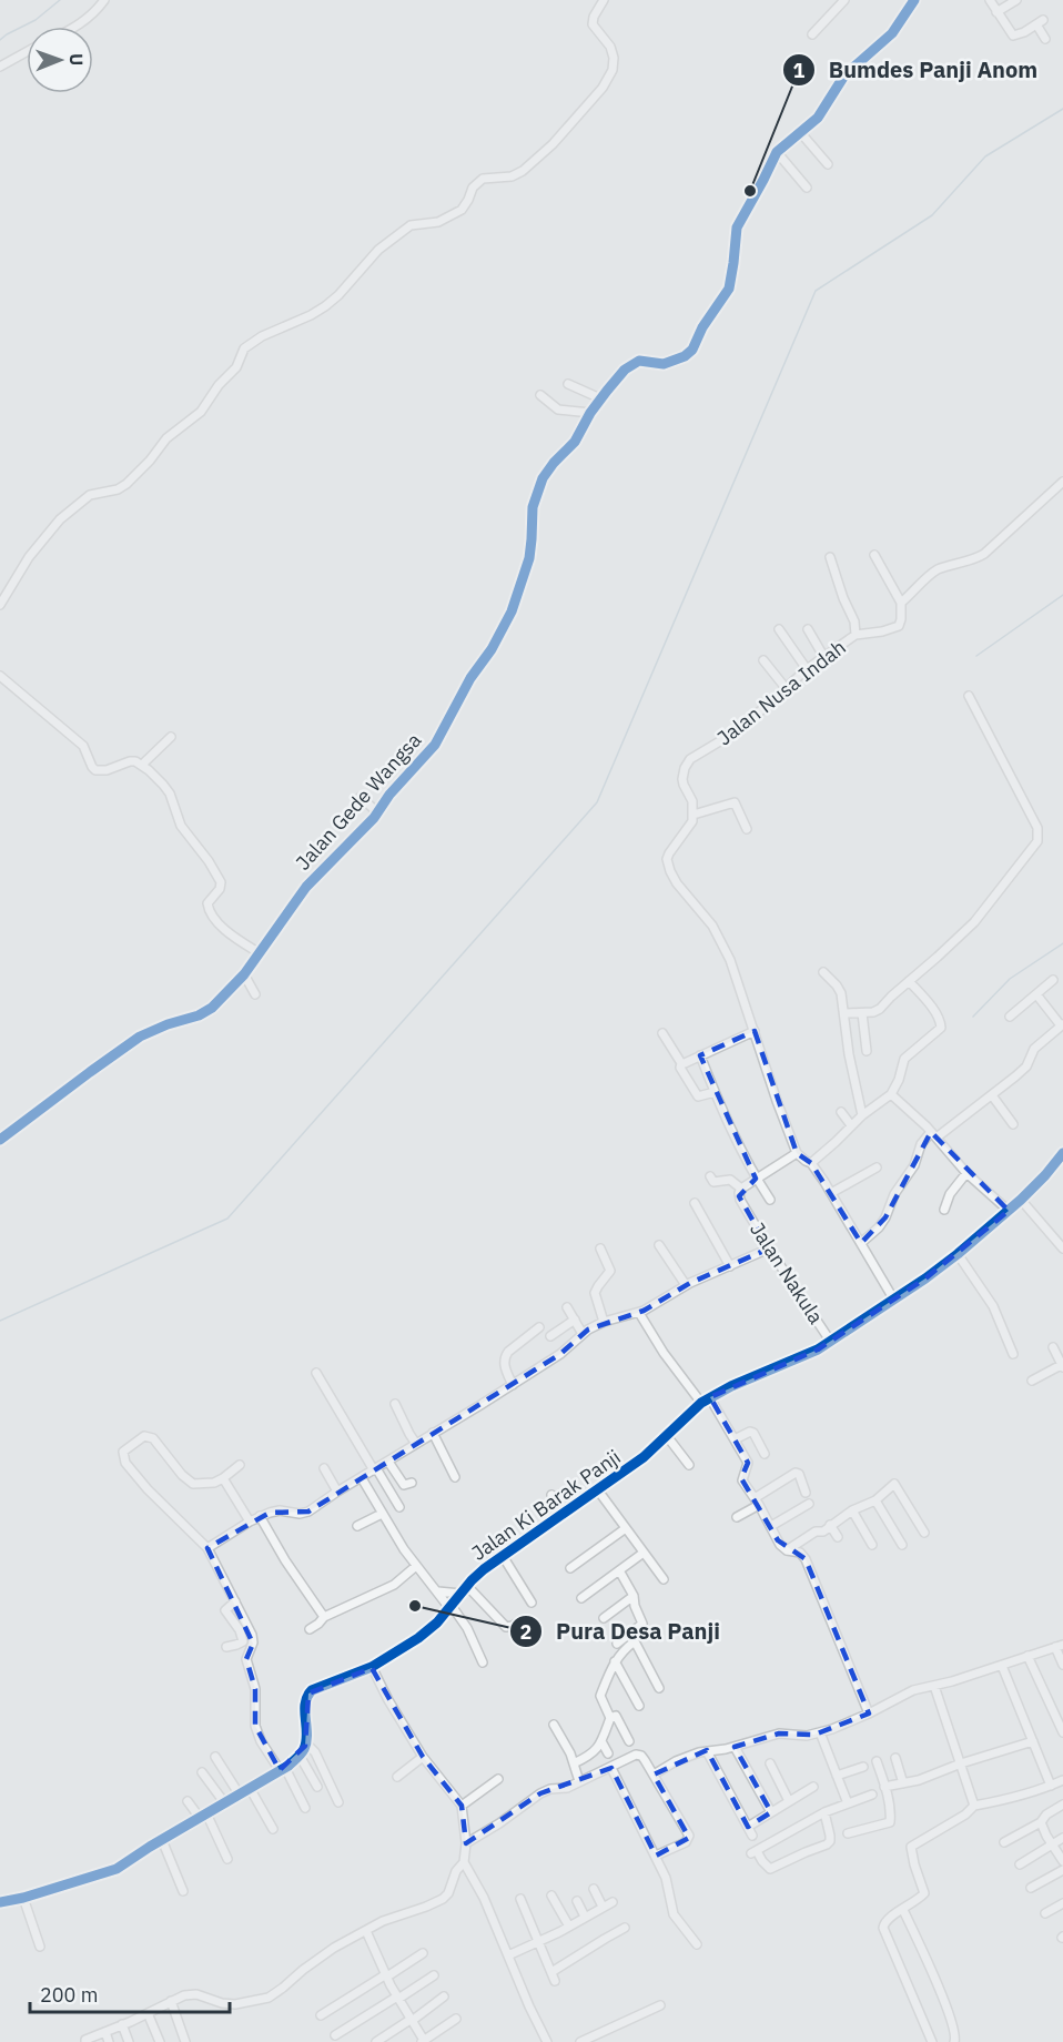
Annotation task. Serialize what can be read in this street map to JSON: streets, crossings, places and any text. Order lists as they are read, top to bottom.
{
  "streets": {
    "street": [
      "Jalan Nusa Indah",
      "Jalan Gede Wangsa",
      "Jalan Nakula",
      "Jalan Ki Barak Panji"
    ]
  },
  "crossings": [
    ["Jalan Nakula", "Jalan Ki Barak Panji"]
  ],
  "places": ["Bumdes Panji Anom", "Pura Desa Panji"],
  "scale_bar": "200 m",
  "north": "right"
}
